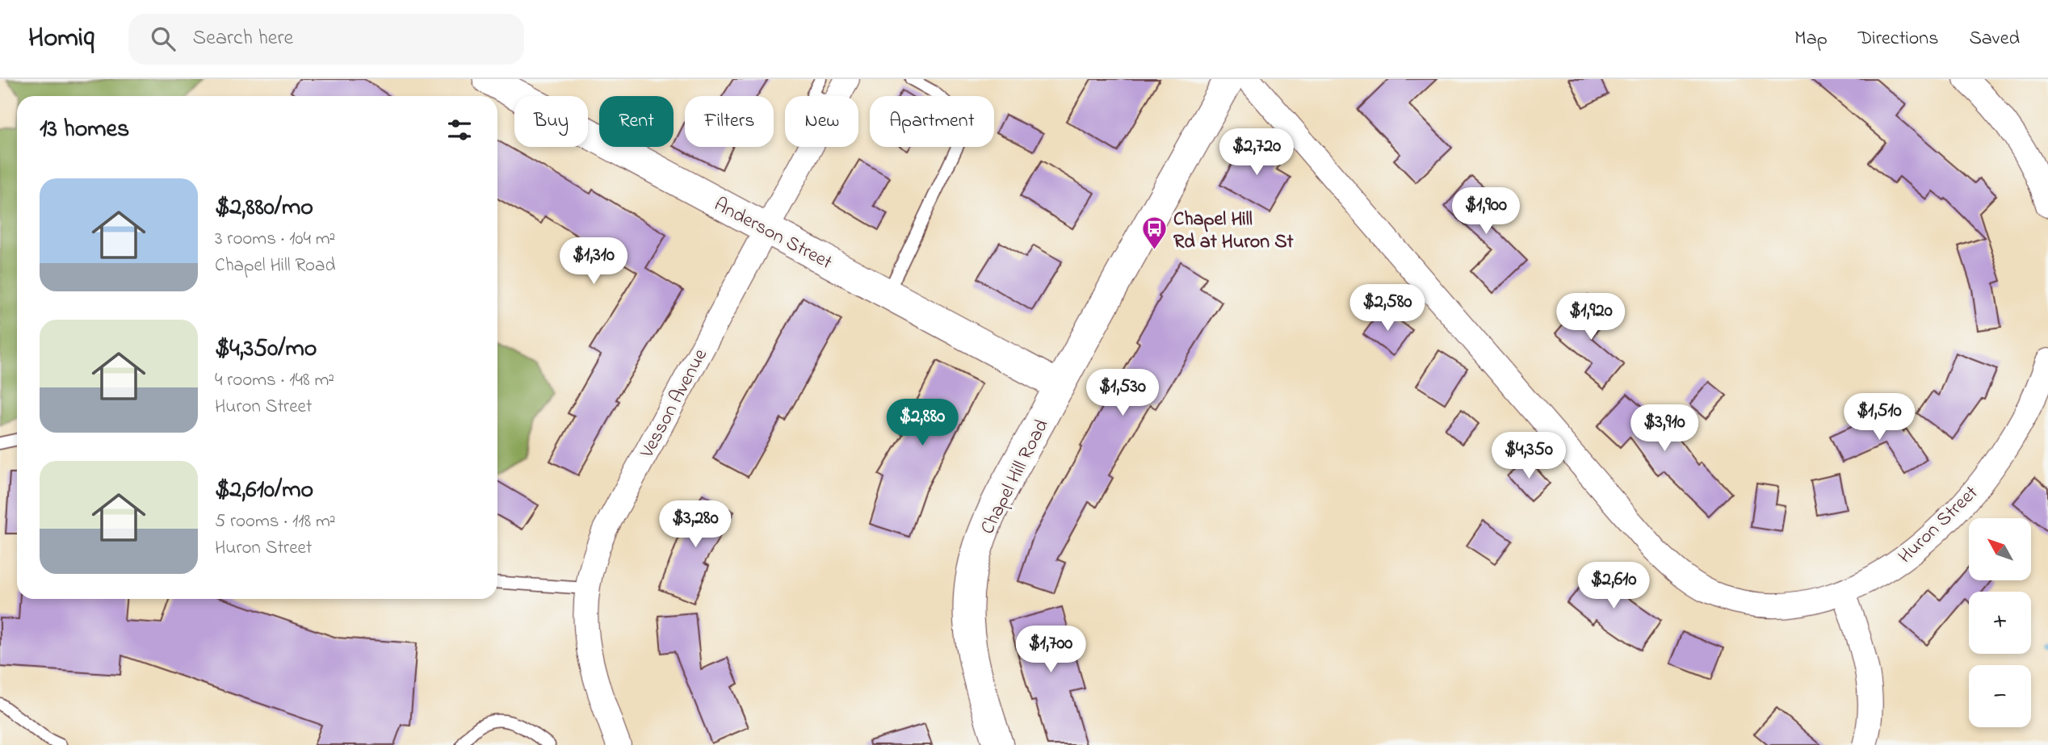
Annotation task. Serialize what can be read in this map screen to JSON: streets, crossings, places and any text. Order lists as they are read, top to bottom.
{
  "streets": {
    "street": [
      "Anderson Street",
      "Vesson Avenue",
      "Chapel Hill Road",
      "Huron Street"
    ]
  },
  "crossings": [
    ["Anderson Street", "Vesson Avenue"],
    ["Anderson Street", "Chapel Hill Road"]
  ],
  "places": {
    "bus stop": ["Chapel Hill Rd at Huron St"]
  },
  "north": "top left",
  "page": {
    "header": "Homiq",
    "search": "Search here",
    "nav": ["Map", "Directions", "Saved"],
    "chip": [
      "Buy",
      "Rent",
      "Filters",
      "New",
      "Apartment"
    ],
    "heading": "13 homes",
    "price": [
      "$2,720",
      "$1,900",
      "$1,310",
      "$2,580",
      "$1,920",
      "$1,530",
      "$1,510",
      "$2,880",
      "$3,910",
      "$4,350",
      "$3,280",
      "$2,610",
      "$1,700"
    ],
    "list": [
      {
        "name": "$2,880/mo",
        "note": "3 rooms · 104 m² · Chapel Hill Road"
      },
      {
        "name": "$4,350/mo",
        "note": "4 rooms · 148 m² · Huron Street"
      },
      {
        "name": "$2,610/mo",
        "note": "5 rooms · 118 m² · Huron Street"
      }
    ],
    "map_buttons": ["+", "−"]
  }
}
